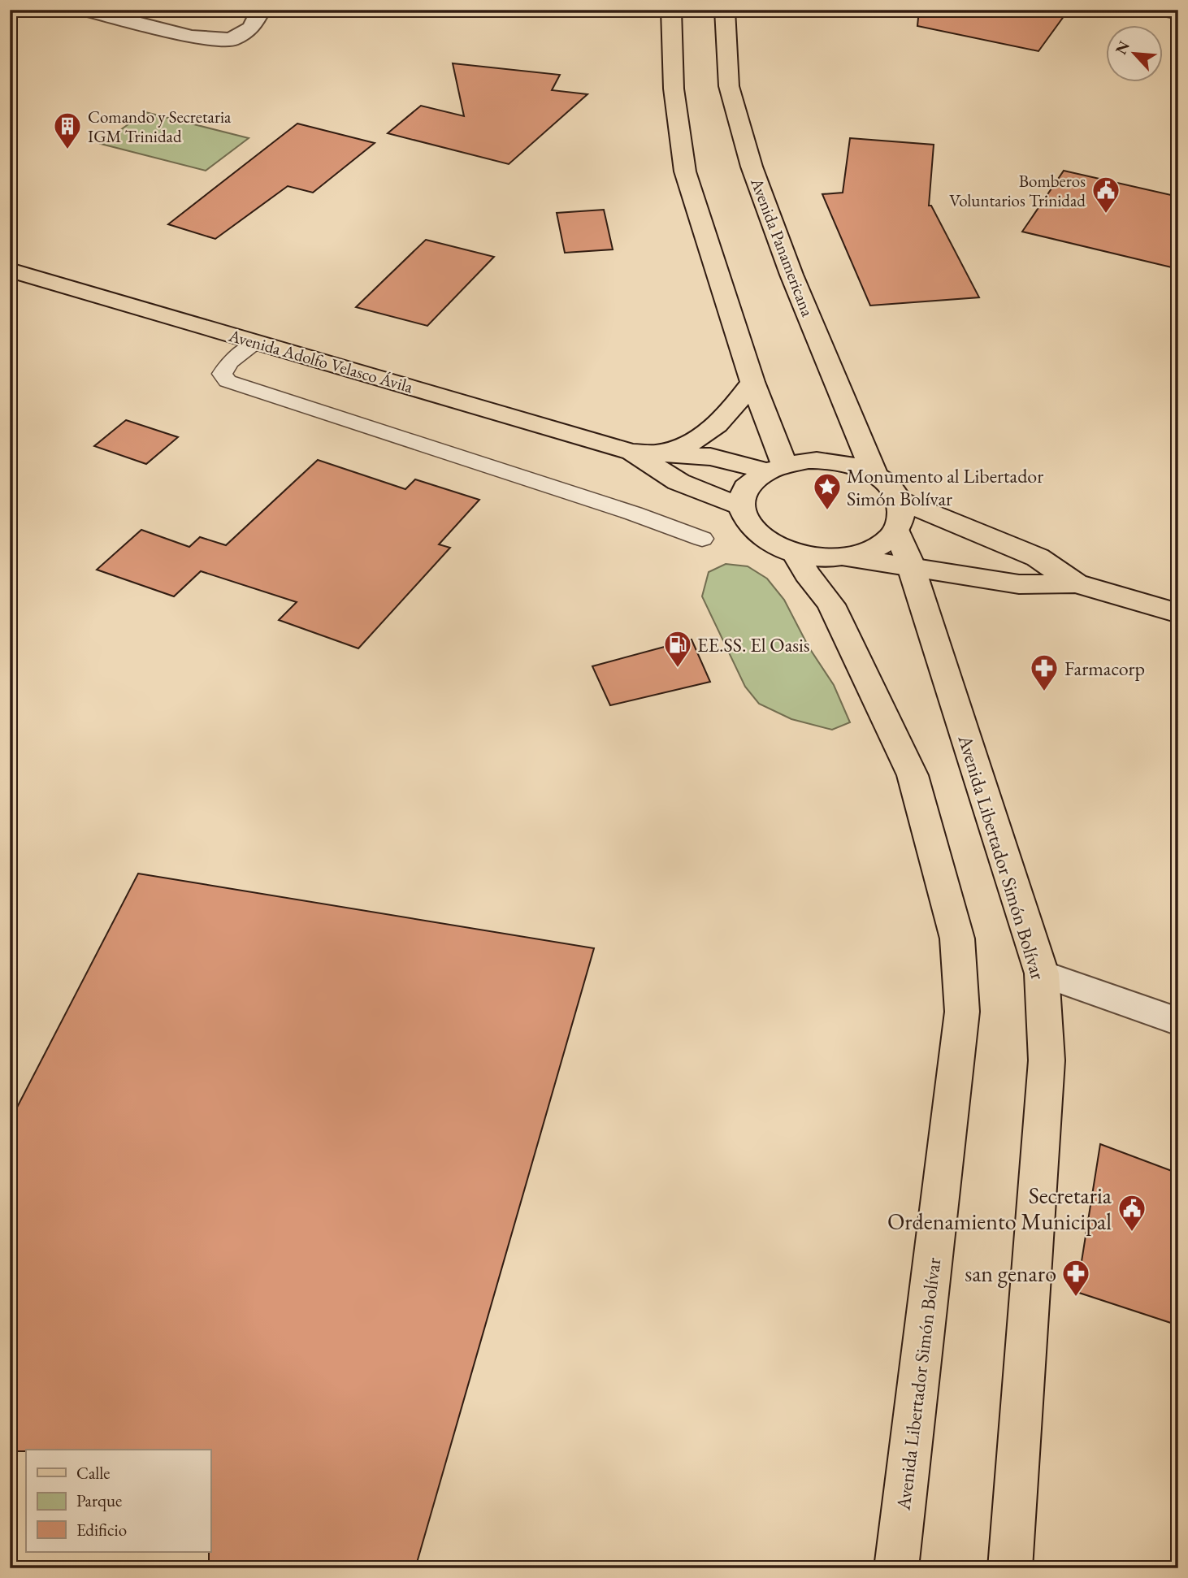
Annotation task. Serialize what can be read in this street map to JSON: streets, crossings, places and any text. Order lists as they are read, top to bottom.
{
  "streets": {
    "main road": ["Avenida Panamericana", "Avenida Adolfo Velasco Ávila", "Avenida Libertador Simón Bolívar"]
  },
  "crossings": [
    ["Avenida Panamericana", "Avenida Adolfo Velasco Ávila"],
    ["Avenida Panamericana", "Avenida Libertador Simón Bolívar"],
    ["Avenida Adolfo Velasco Ávila", "Avenida Libertador Simón Bolívar"]
  ],
  "places": {
    "building": ["Comando y Secretaria IGM Trinidad"],
    "public building": ["Bomberos Voluntarios Trinidad", "Secretaria Ordenamiento Municipal"],
    "place": ["Monumento al Libertador Simón Bolívar"],
    "fuel station": ["EE.SS. El Oasis"],
    "pharmacy": ["Farmacorp", "san genaro"]
  },
  "legend": ["Calle", "Parque", "Edificio"],
  "north": "top left"
}
